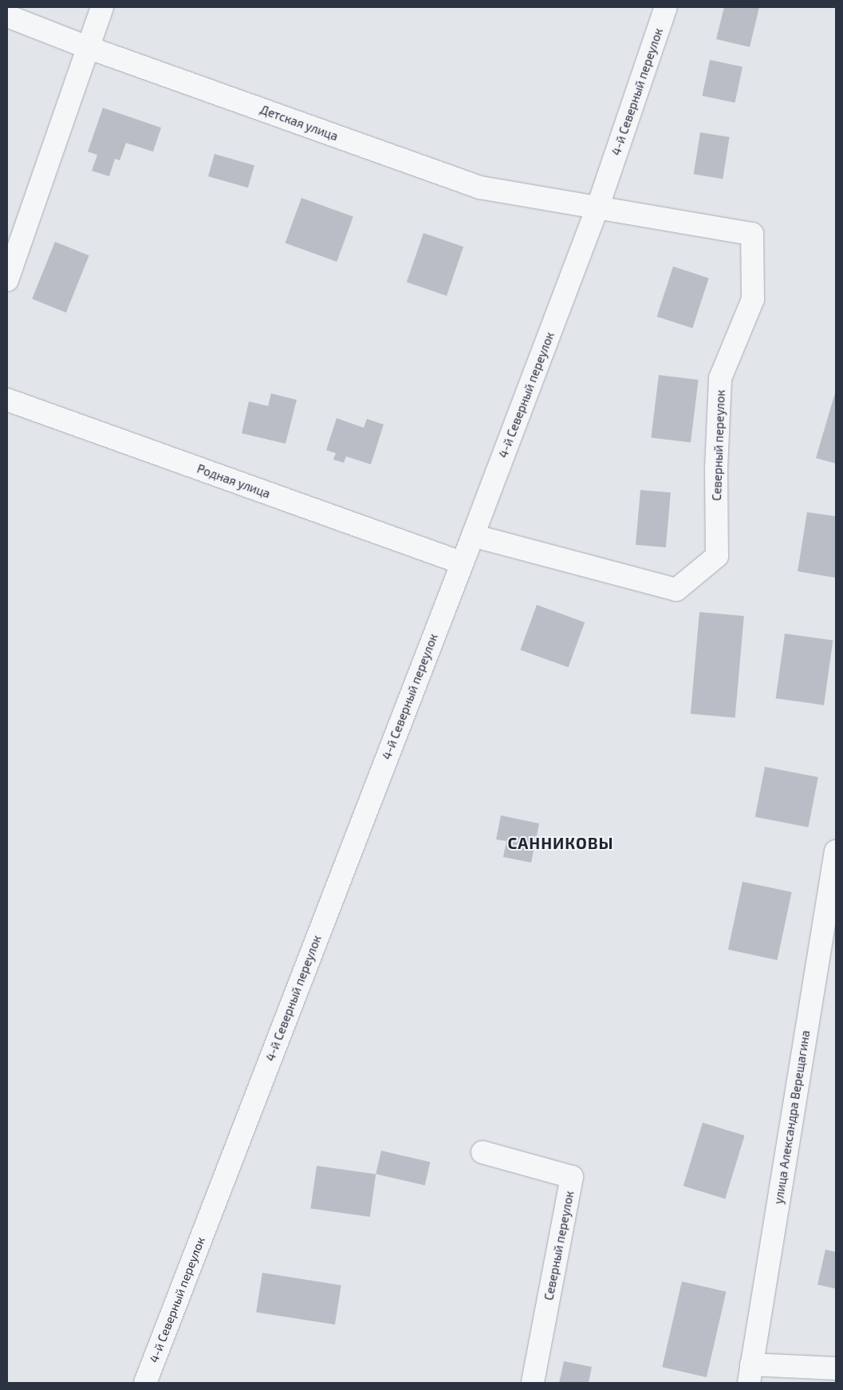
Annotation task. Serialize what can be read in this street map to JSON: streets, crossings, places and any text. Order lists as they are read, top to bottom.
{
  "streets": {
    "street": [
      "4-й Северный переулок",
      "Детская улица",
      "Северный переулок",
      "Родная улица",
      "улица Александра Верещагина"
    ]
  },
  "crossings": [
    ["4-й Северный переулок", "Детская улица"],
    ["4-й Северный переулок", "Северный переулок"],
    ["4-й Северный переулок", "Родная улица"],
    ["Детская улица", "Северный переулок"]
  ],
  "districts": ["САННИКОВЫ"]
}
